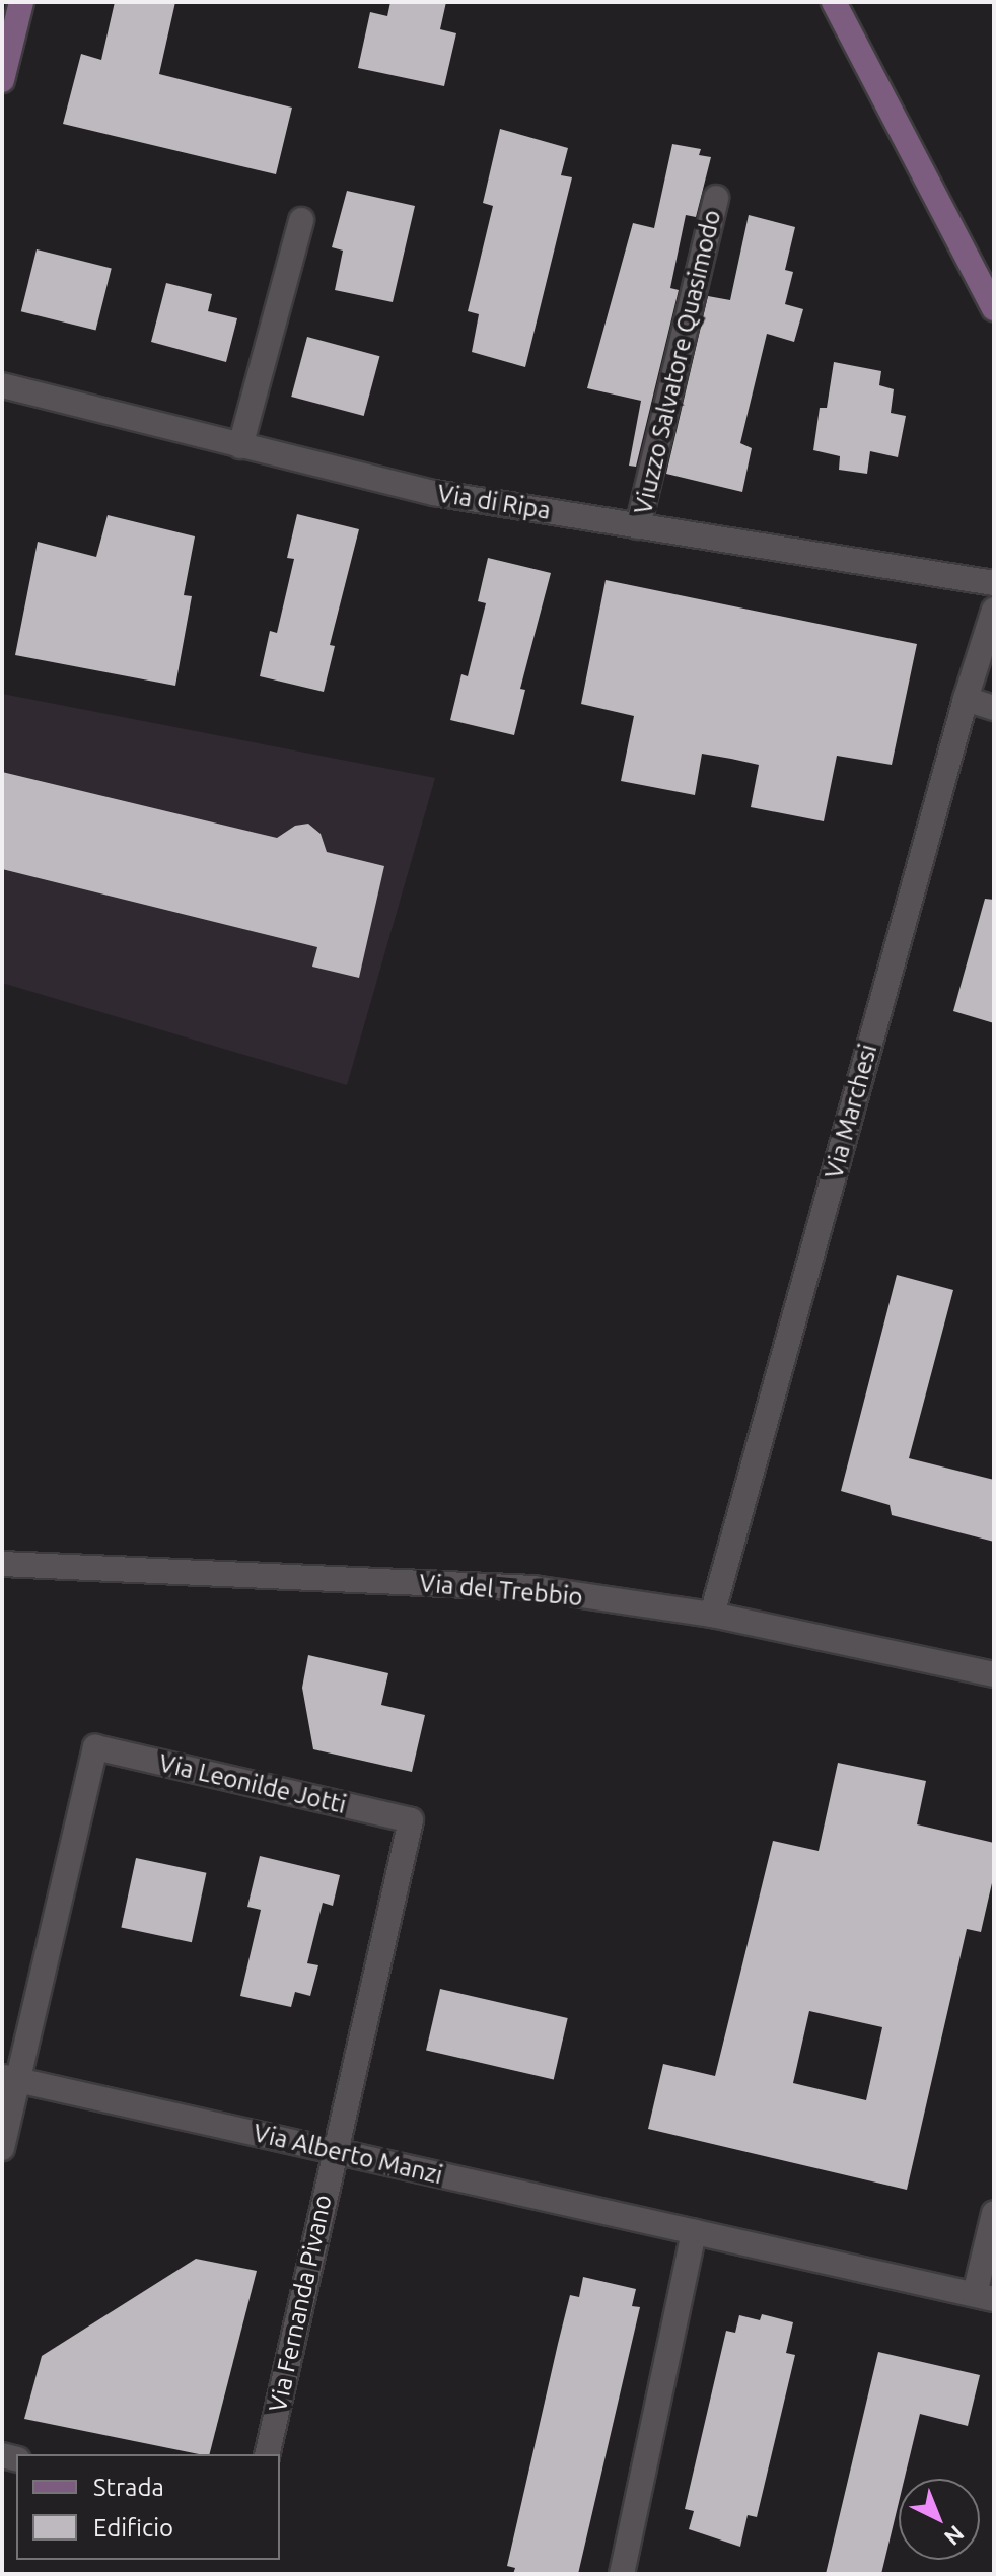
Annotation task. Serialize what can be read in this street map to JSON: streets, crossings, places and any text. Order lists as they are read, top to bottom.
{
  "streets": {
    "street": [
      "Viuzzo Salvatore Quasimodo",
      "Via di Ripa",
      "Via Marchesi",
      "Via del Trebbio",
      "Via Leonilde Jotti",
      "Via Alberto Manzi",
      "Via Fernanda Pivano"
    ]
  },
  "crossings": [
    ["Viuzzo Salvatore Quasimodo", "Via di Ripa"],
    ["Via Marchesi", "Via del Trebbio"],
    ["Via Leonilde Jotti", "Via Alberto Manzi"],
    ["Via Leonilde Jotti", "Via Fernanda Pivano"],
    ["Via Alberto Manzi", "Via Fernanda Pivano"]
  ],
  "legend": ["Strada", "Edificio"],
  "north": "bottom right"
}
